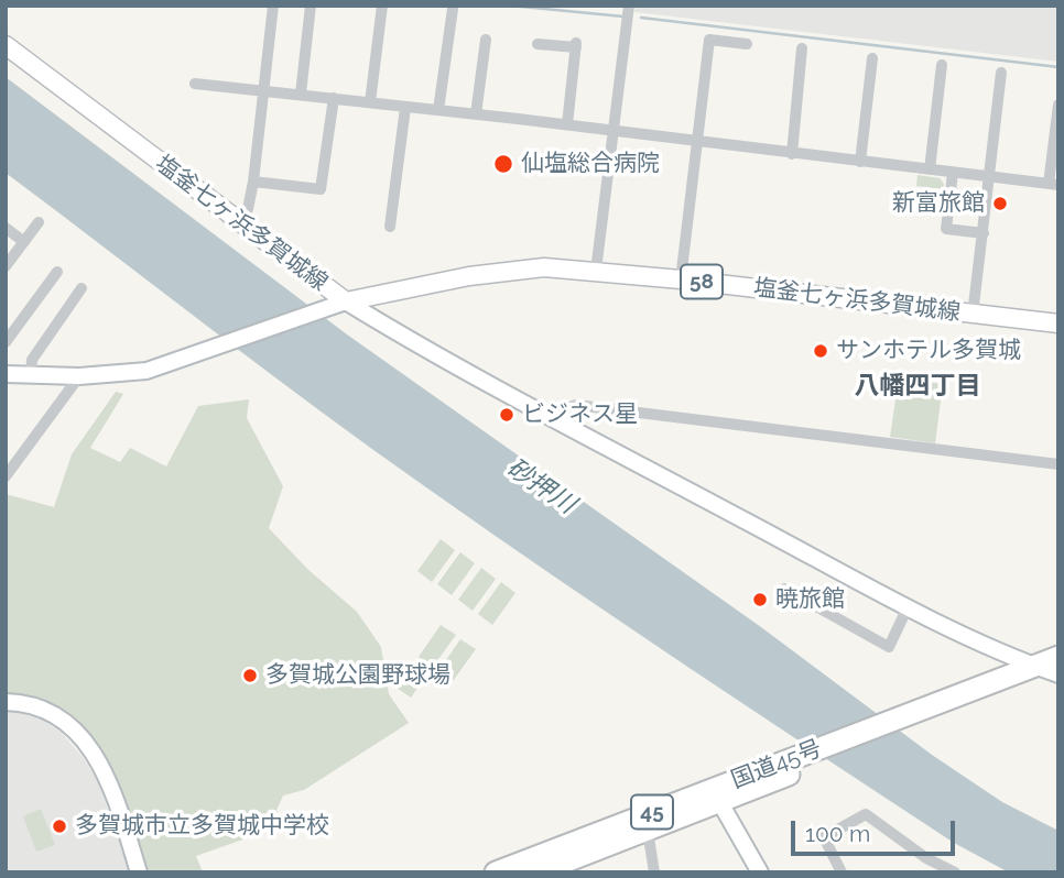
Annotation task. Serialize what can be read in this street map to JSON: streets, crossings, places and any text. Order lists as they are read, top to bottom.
{
  "streets": {
    "highway": ["国道45号", "45"],
    "main road": ["塩釜七ヶ浜多賀城線", "58"]
  },
  "districts": ["八幡四丁目"],
  "water": ["砂押川"],
  "places": [
    "仙塩総合病院",
    "新富旅館",
    "サンホテル多賀城",
    "ビジネス星",
    "暁旅館",
    "多賀城公園野球場",
    "多賀城市立多賀城中学校"
  ],
  "scale_bar": "100 m"
}
